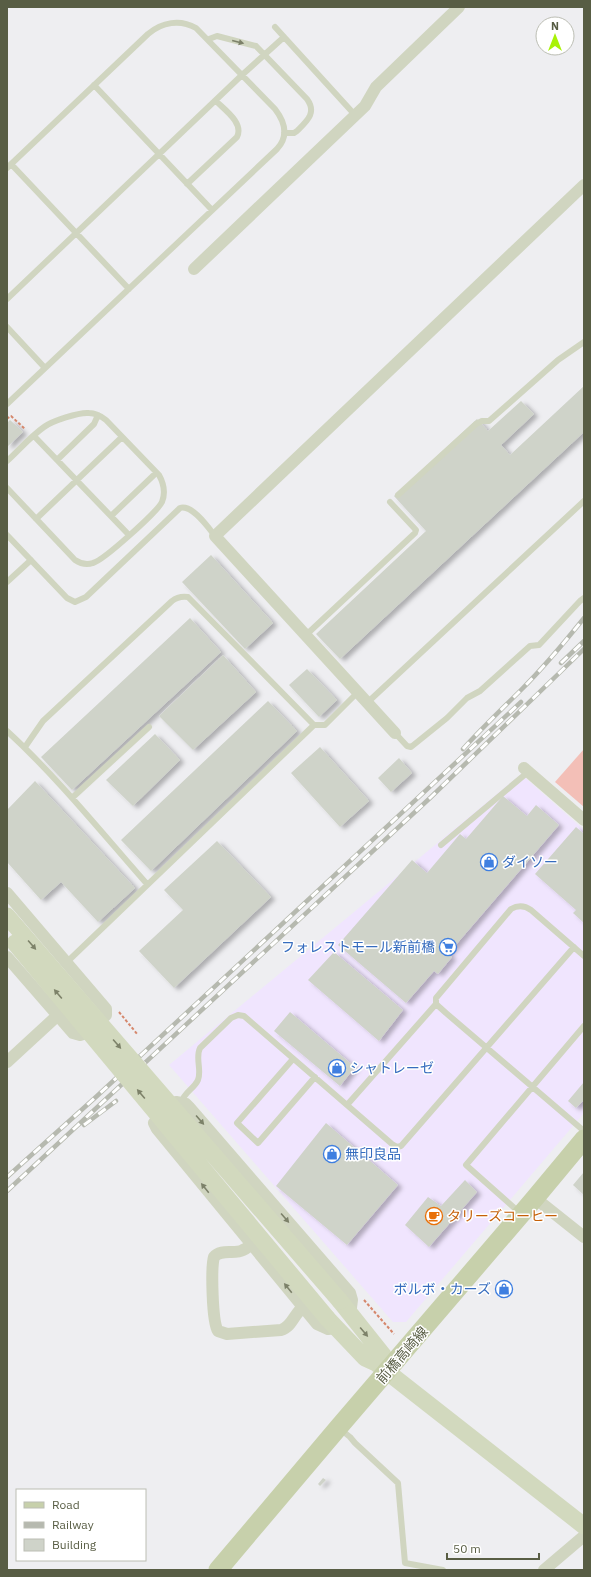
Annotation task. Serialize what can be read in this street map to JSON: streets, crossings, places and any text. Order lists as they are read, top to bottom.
{
  "streets": {
    "main road": ["前橋高崎線"]
  },
  "places": {
    "shop": [
      "ダイソー",
      "シャトレーゼ",
      "無印良品",
      "ボルボ・カーズ"
    ],
    "supermarket": ["フォレストモール新前橋"],
    "cafe": ["タリーズコーヒー"]
  },
  "legend": ["Road", "Railway", "Building"],
  "scale_bar": "50 m",
  "north": "top"
}
